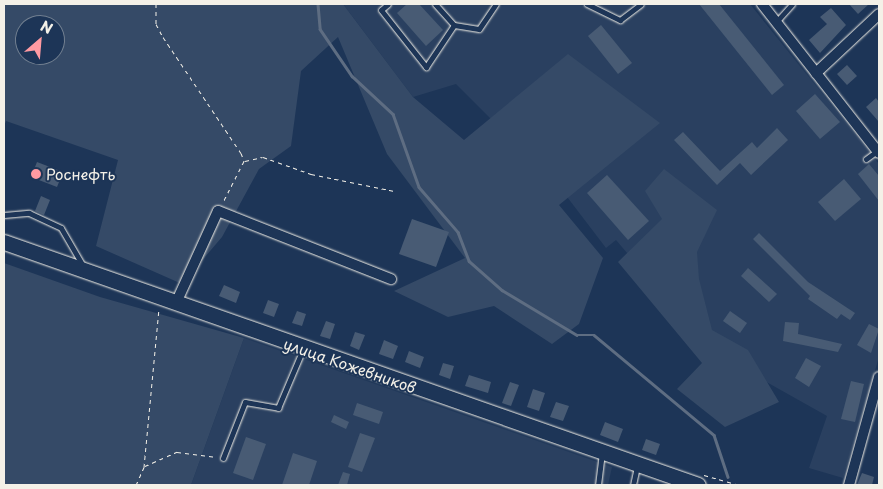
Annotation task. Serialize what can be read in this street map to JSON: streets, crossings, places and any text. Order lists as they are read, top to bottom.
{
  "streets": {
    "main road": ["улица Кожевников"]
  },
  "places": ["Роснефть"],
  "north": "top right"
}
